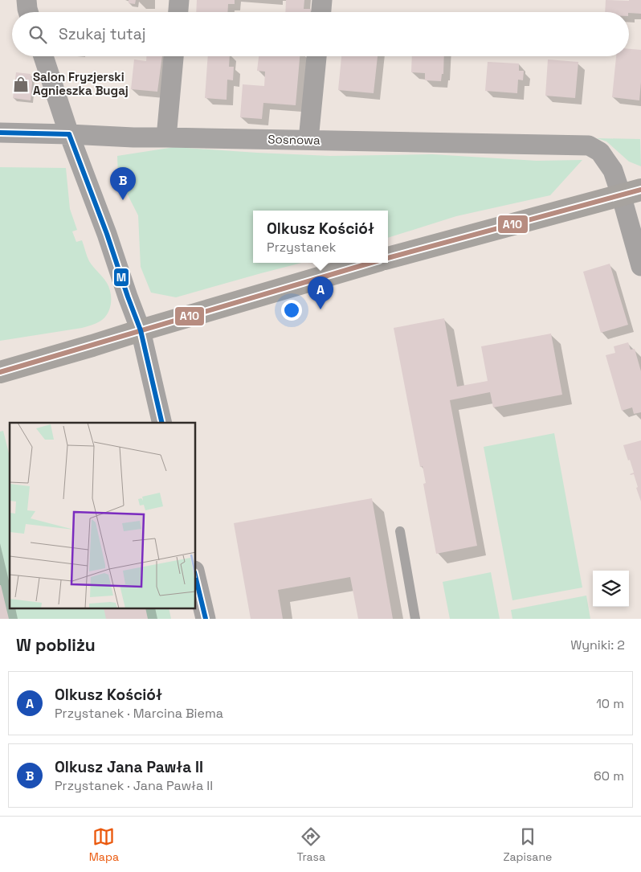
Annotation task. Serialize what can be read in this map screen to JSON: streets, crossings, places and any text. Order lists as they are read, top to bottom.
{
  "streets": {
    "street": ["Sosnowa"]
  },
  "places": {
    "shop": ["Salon Fryzjerski Agnieszka Bugaj"]
  },
  "lines": ["transit line M", "transit line A10"],
  "page": {
    "search": "Szukaj tutaj",
    "pins": ["B", "A"],
    "popup": ["Olkusz Kościół", "Przystanek"],
    "heading": ["W pobliżu", "Wyniki: 2"],
    "list": [
      {
        "mark": "A",
        "name": "Olkusz Kościół",
        "note": "Przystanek · Marcina Biema",
        "value": "10 m"
      },
      {
        "mark": "B",
        "name": "Olkusz Jana Pawła II",
        "note": "Przystanek · Jana Pawła II",
        "value": "60 m"
      }
    ],
    "nav": ["Mapa", "Trasa", "Zapisane"]
  }
}
